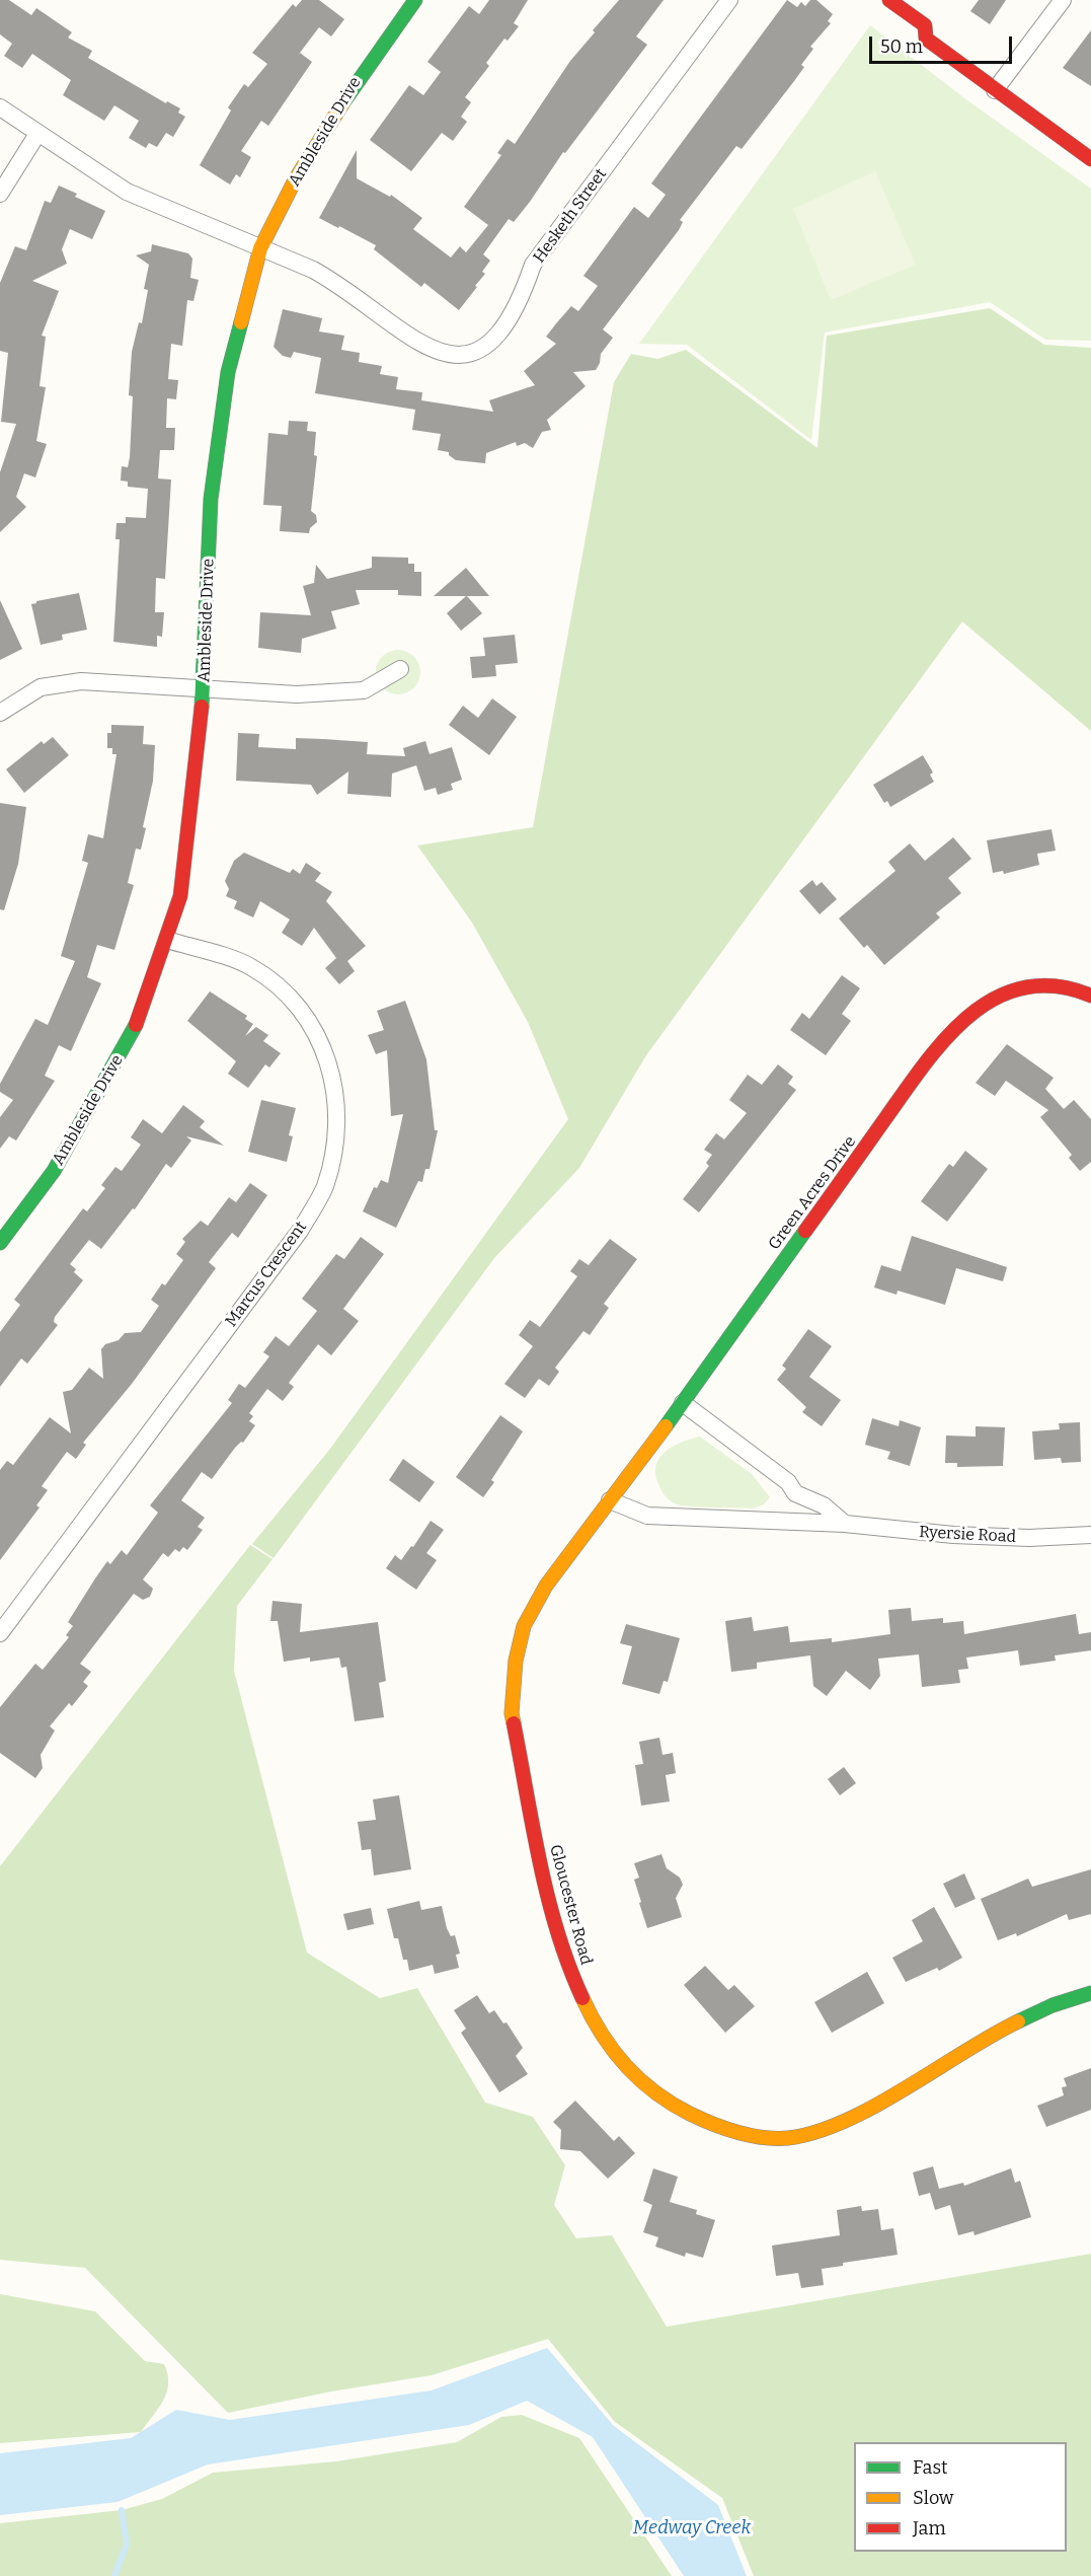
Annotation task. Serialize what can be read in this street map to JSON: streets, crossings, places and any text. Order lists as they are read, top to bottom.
{
  "streets": {
    "street": [
      "Ambleside Drive",
      "Hesketh Street",
      "Green Acres Drive",
      "Marcus Crescent",
      "Ryersie Road",
      "Gloucester Road"
    ]
  },
  "crossings": [
    ["Ambleside Drive", "Hesketh Street"],
    ["Ambleside Drive", "Marcus Crescent"],
    ["Green Acres Drive", "Ryersie Road"],
    ["Green Acres Drive", "Gloucester Road"],
    ["Ryersie Road", "Gloucester Road"]
  ],
  "water": ["Medway Creek"],
  "legend": ["Fast", "Slow", "Jam"],
  "scale_bar": "50 m"
}
